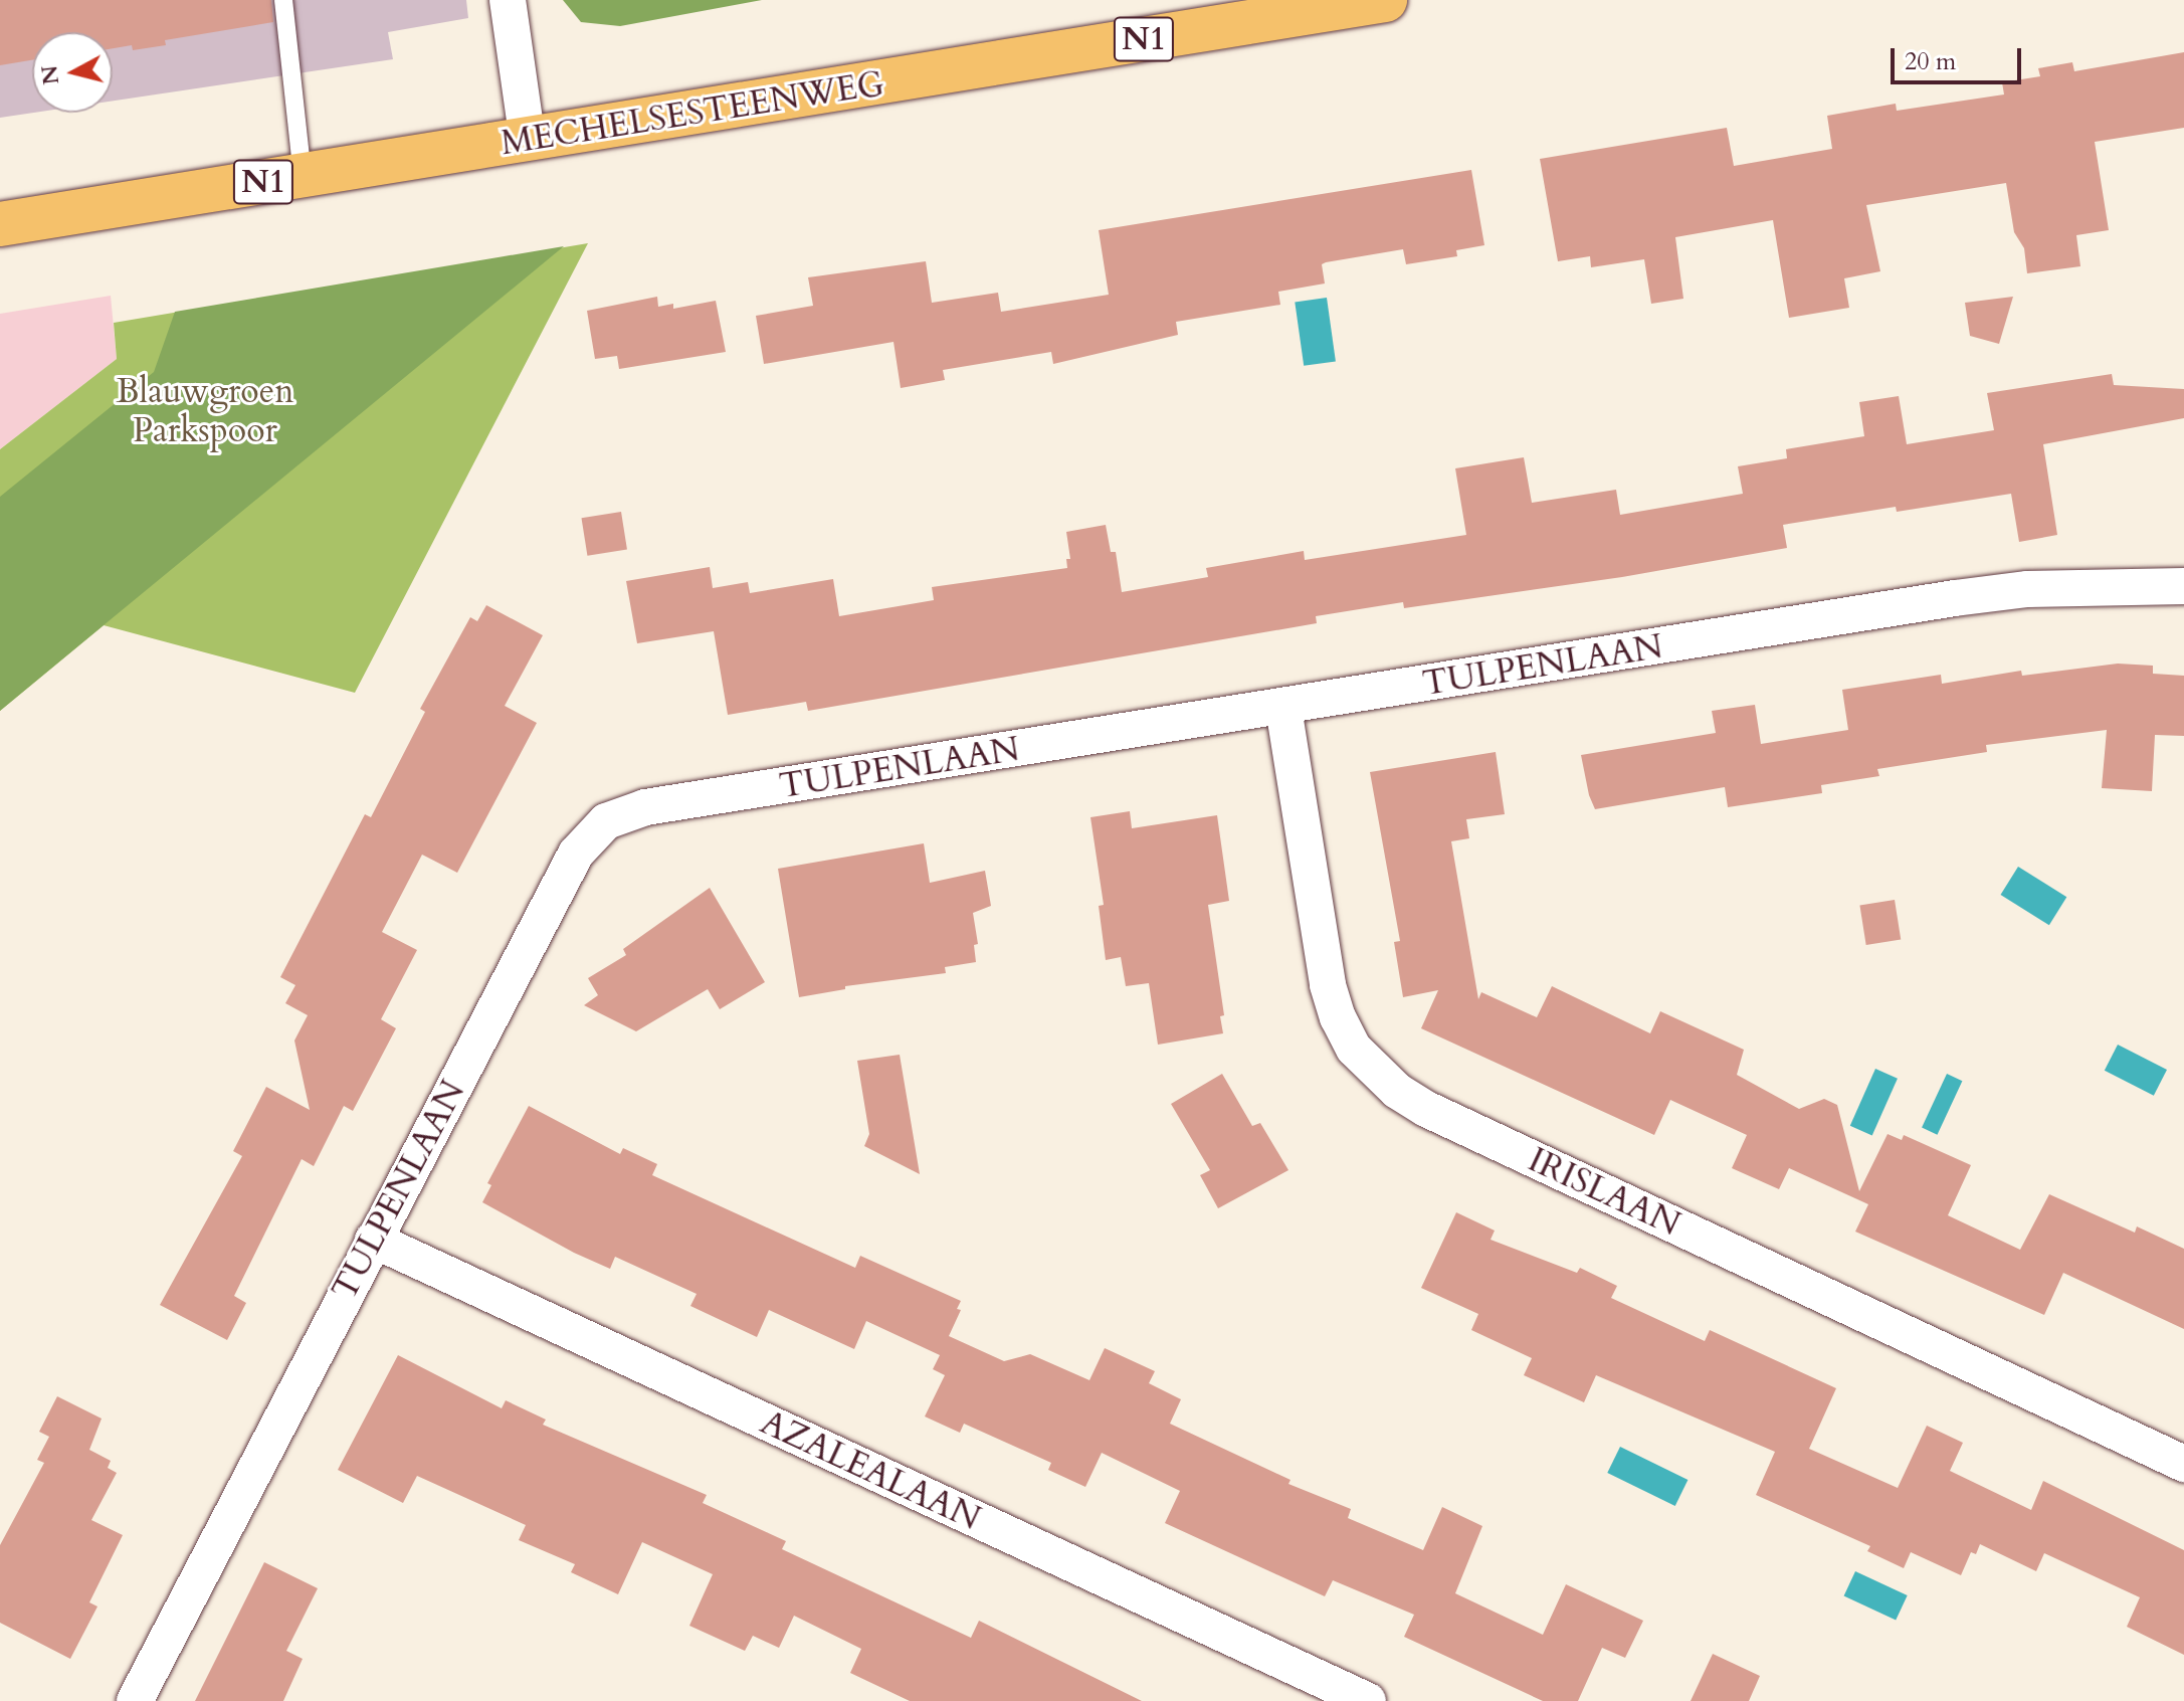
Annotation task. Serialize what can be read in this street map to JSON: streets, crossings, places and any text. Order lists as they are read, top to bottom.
{
  "streets": {
    "main road": ["N1", "MECHELSESTEENWEG"],
    "street": ["TULPENLAAN", "IRISLAAN", "AZALEALAAN"]
  },
  "crossings": [
    ["TULPENLAAN", "IRISLAAN"],
    ["TULPENLAAN", "AZALEALAAN"]
  ],
  "parks": ["Blauwgroen Parkspoor"],
  "scale_bar": "20 m",
  "north": "left"
}
